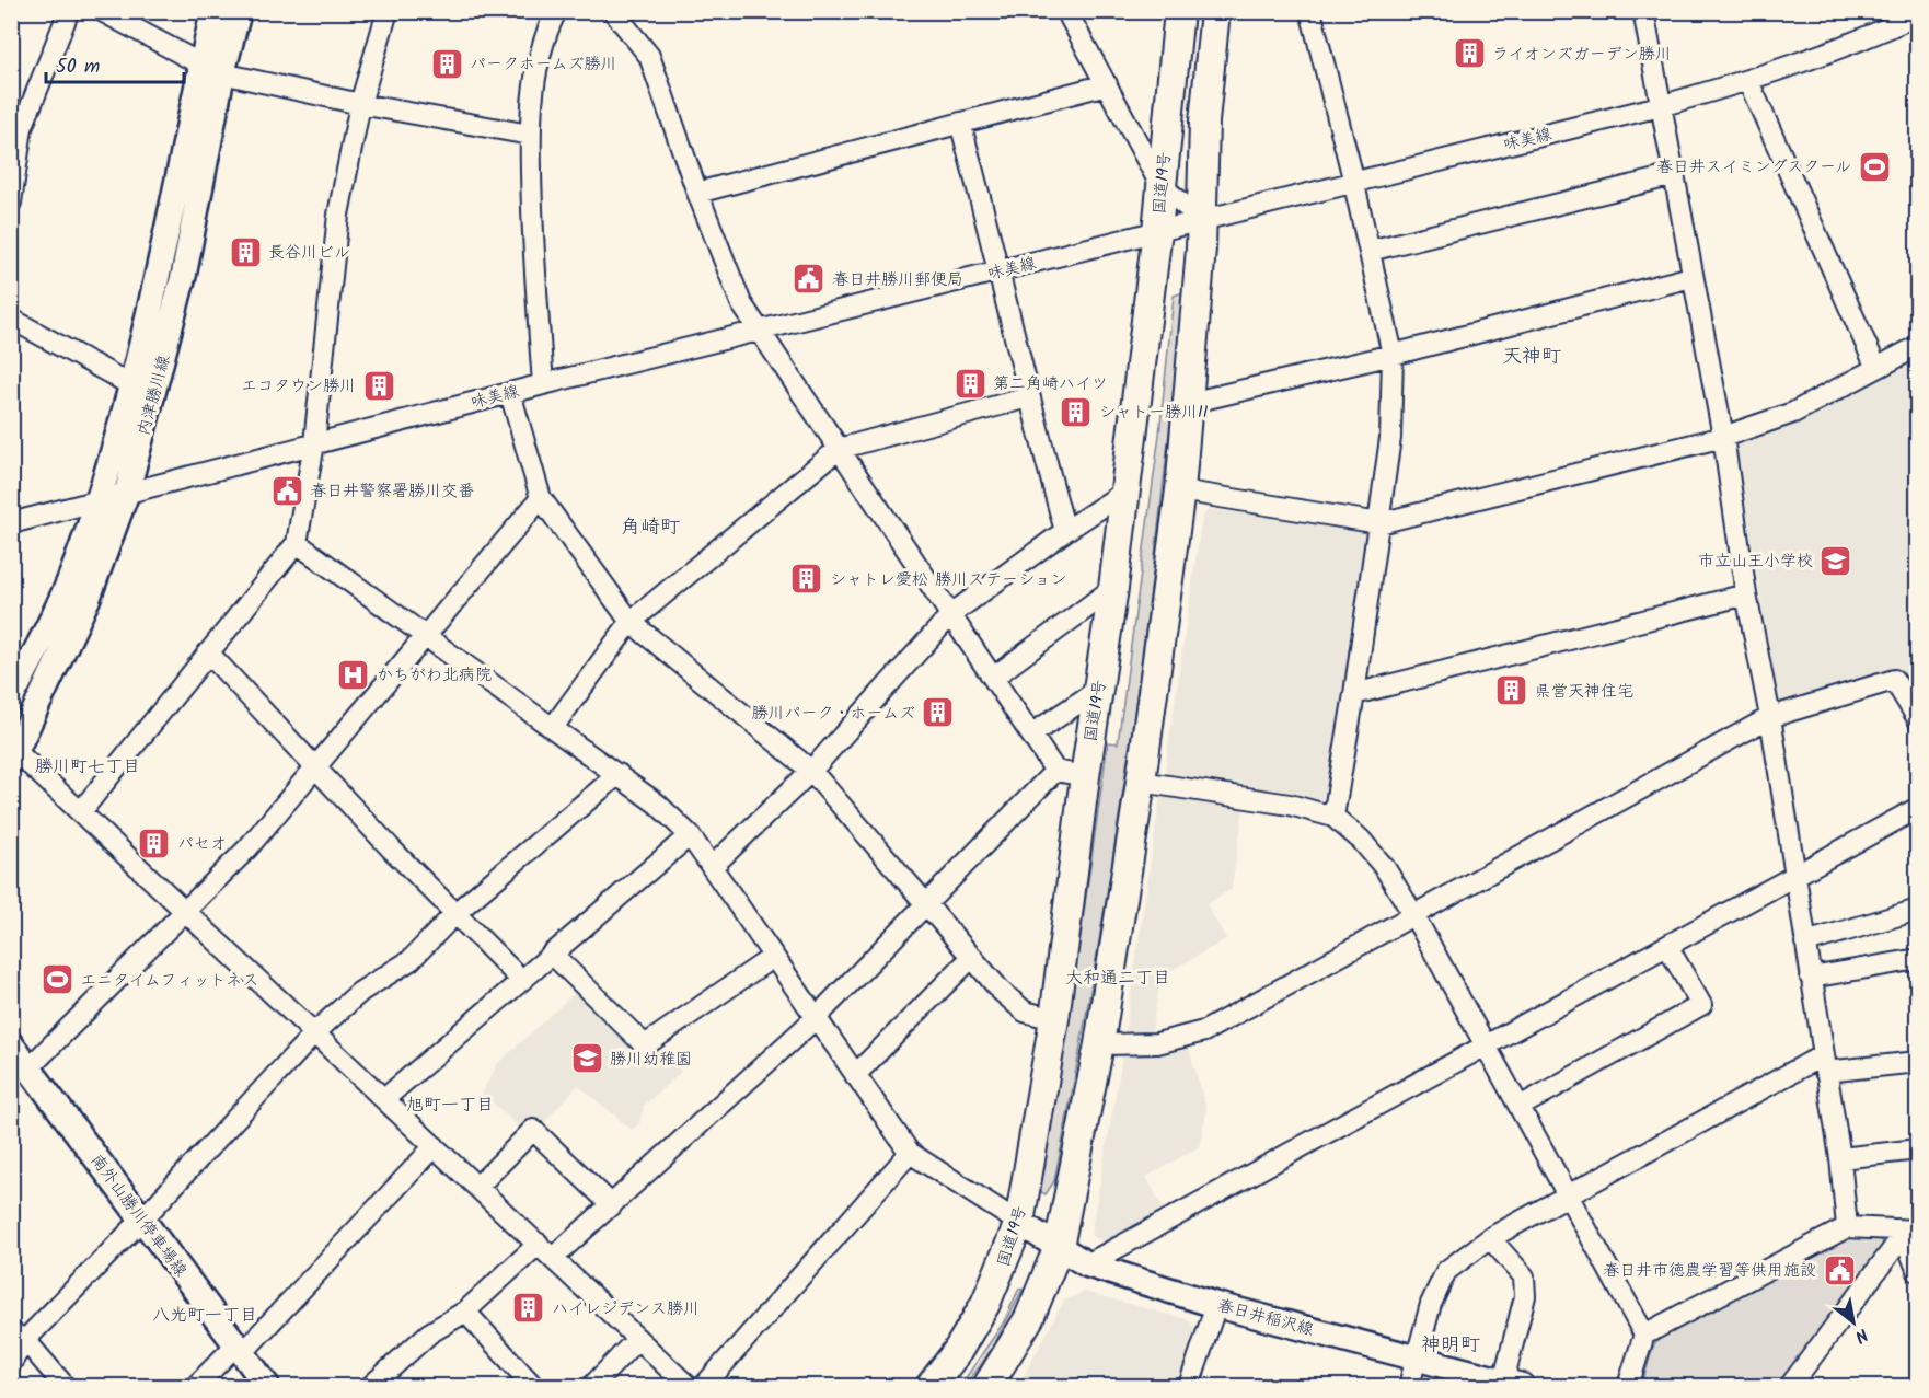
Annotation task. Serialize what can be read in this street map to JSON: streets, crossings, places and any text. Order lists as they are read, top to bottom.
{
  "streets": {
    "highway": ["国道19号"],
    "main road": ["内津勝川線", "南外山勝川停車場線", "春日井稲沢線"],
    "street": ["味美線"]
  },
  "crossings": [
    ["味美線", "国道19号"],
    ["味美線", "内津勝川線"],
    ["国道19号", "春日井稲沢線"]
  ],
  "districts": [
    "天神町",
    "角崎町",
    "勝川町七丁目",
    "大和通二丁目",
    "旭町一丁目",
    "八光町一丁目",
    "神明町"
  ],
  "places": {
    "building": [
      "ライオンズガーデン勝川",
      "パークホームズ勝川",
      "長谷川ビル",
      "第二角崎ハイツ",
      "エコタウン勝川",
      "シャトー勝川II",
      "シャトレ愛松 勝川ステーション",
      "県営天神住宅",
      "勝川パーク・ホームズ",
      "パセオ",
      "ハイレジデンス勝川"
    ],
    "sports": ["春日井スイミングスクール", "エニタイムフィットネス"],
    "public building": ["春日井勝川郵便局", "春日井警察署勝川交番", "春日井市徳農学習等供用施設"],
    "school or university": ["市立山王小学校", "勝川幼稚園"],
    "hospital": ["かちがわ北病院"]
  },
  "scale_bar": "50 m",
  "north": "bottom right"
}
